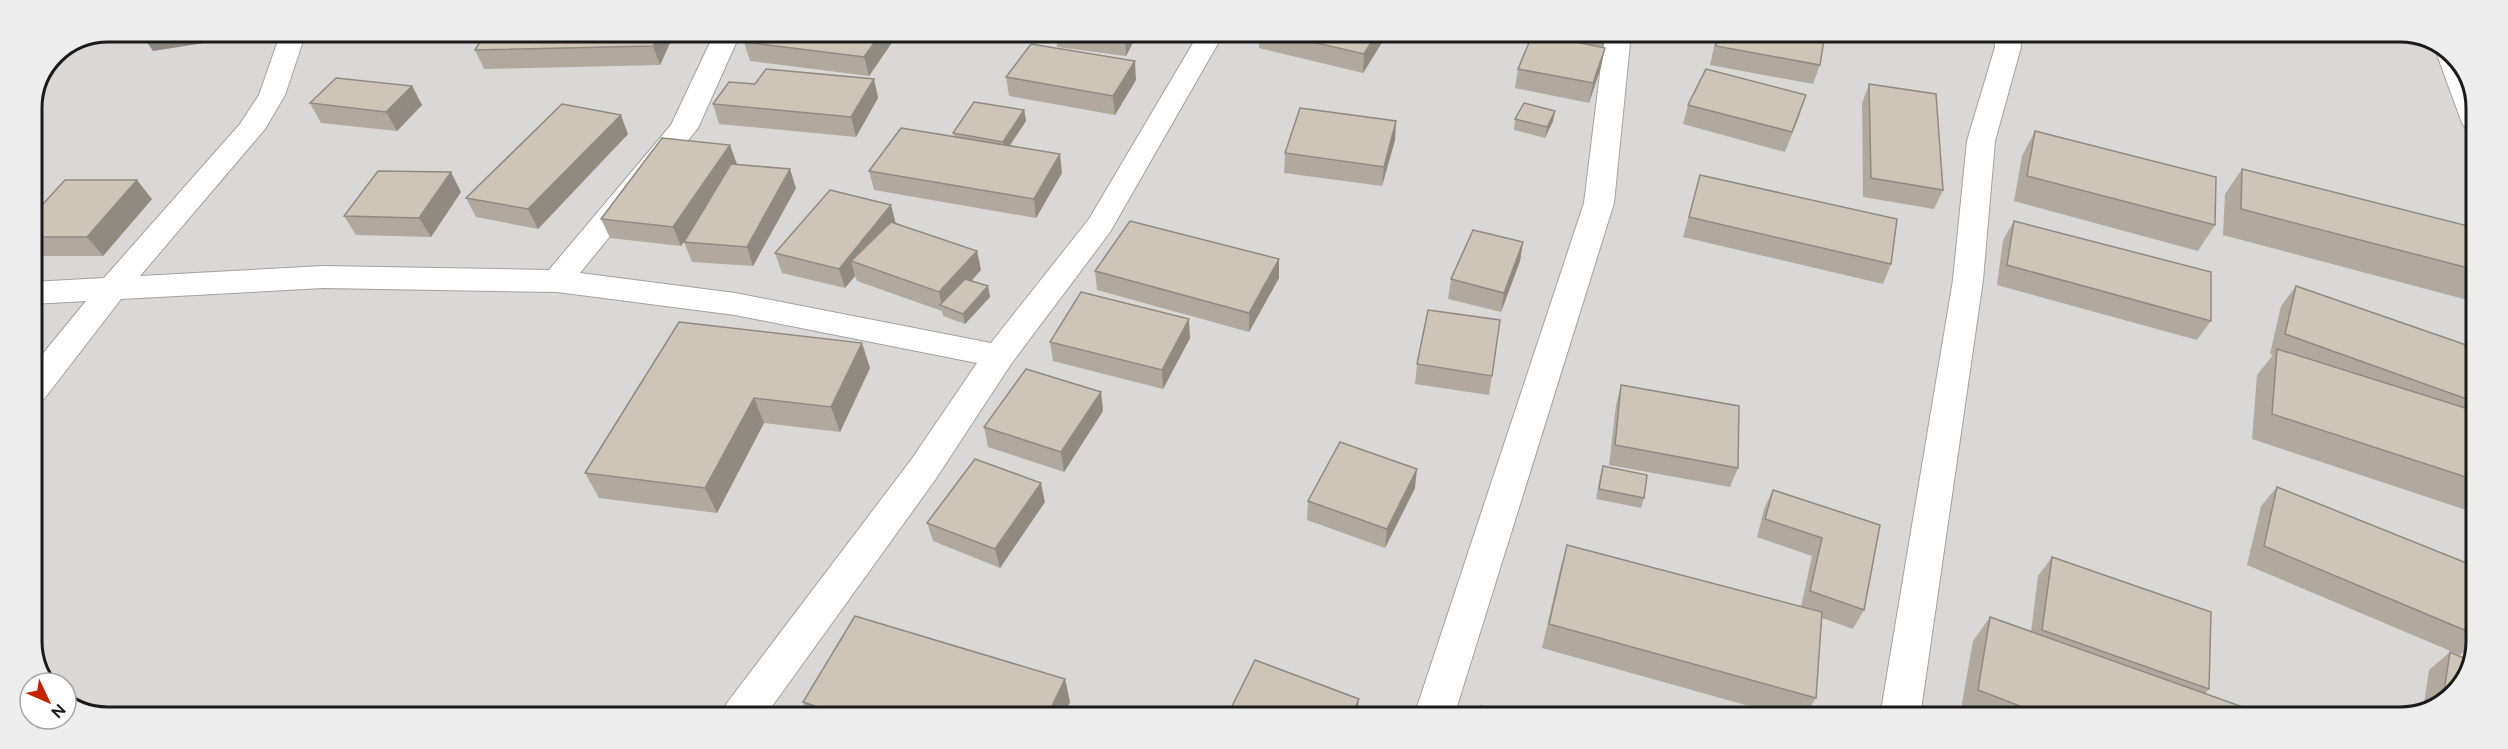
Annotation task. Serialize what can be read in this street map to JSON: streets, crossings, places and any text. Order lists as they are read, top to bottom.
{
  "north": "bottom right"
}
